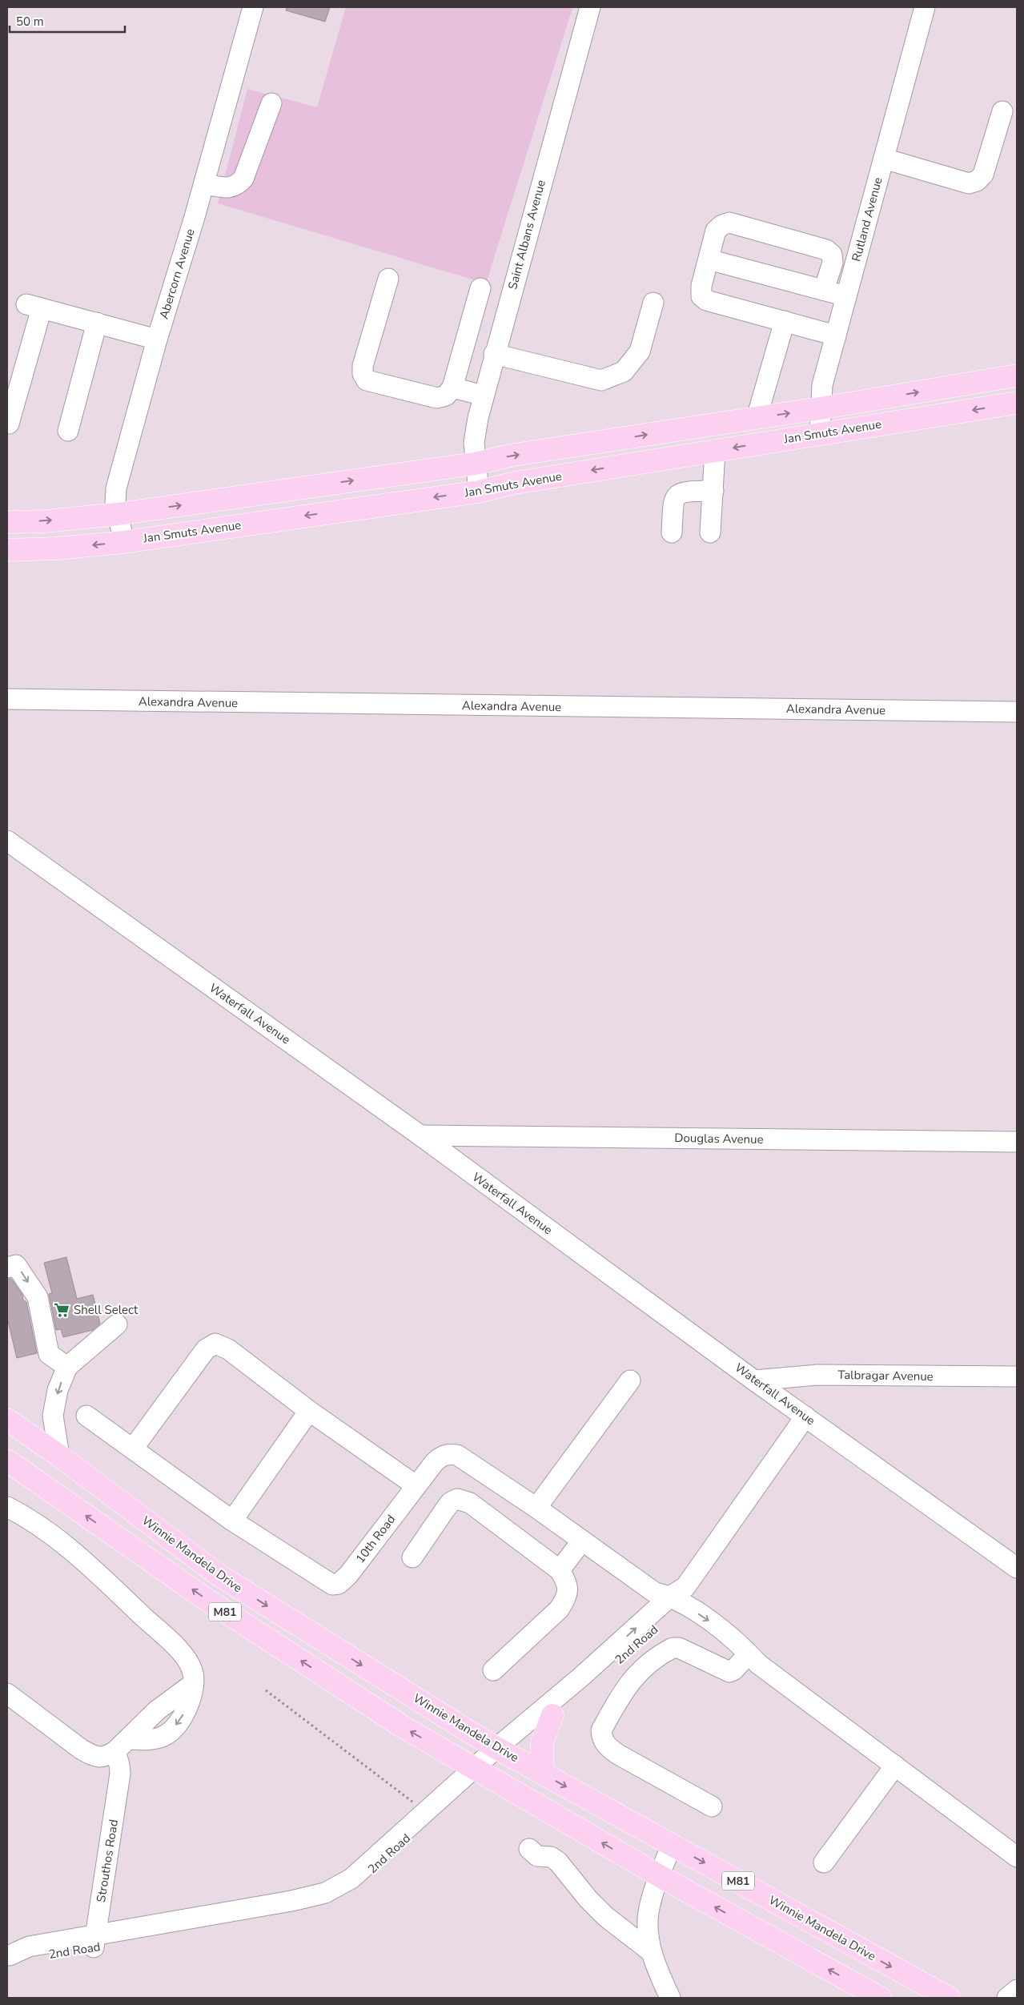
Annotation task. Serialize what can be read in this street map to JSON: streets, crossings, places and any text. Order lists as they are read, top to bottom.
{
  "streets": {
    "main road": ["Jan Smuts Avenue", "Winnie Mandela Drive", "M81"],
    "street": [
      "Rutland Avenue",
      "Saint Albans Avenue",
      "Abercorn Avenue",
      "Alexandra Avenue",
      "Waterfall Avenue",
      "Douglas Avenue",
      "Talbragar Avenue",
      "10th Road",
      "2nd Road",
      "Strouthos Road"
    ]
  },
  "crossings": [
    ["Rutland Avenue", "Jan Smuts Avenue"],
    ["Saint Albans Avenue", "Jan Smuts Avenue"],
    ["Abercorn Avenue", "Jan Smuts Avenue"],
    ["Waterfall Avenue", "Douglas Avenue"],
    ["Waterfall Avenue", "Talbragar Avenue"],
    ["Waterfall Avenue", "2nd Road"],
    ["10th Road", "2nd Road"],
    ["Winnie Mandela Drive", "2nd Road"],
    ["M81", "2nd Road"],
    ["2nd Road", "Strouthos Road"]
  ],
  "places": {
    "supermarket": ["Shell Select"]
  },
  "scale_bar": "50 m"
}
